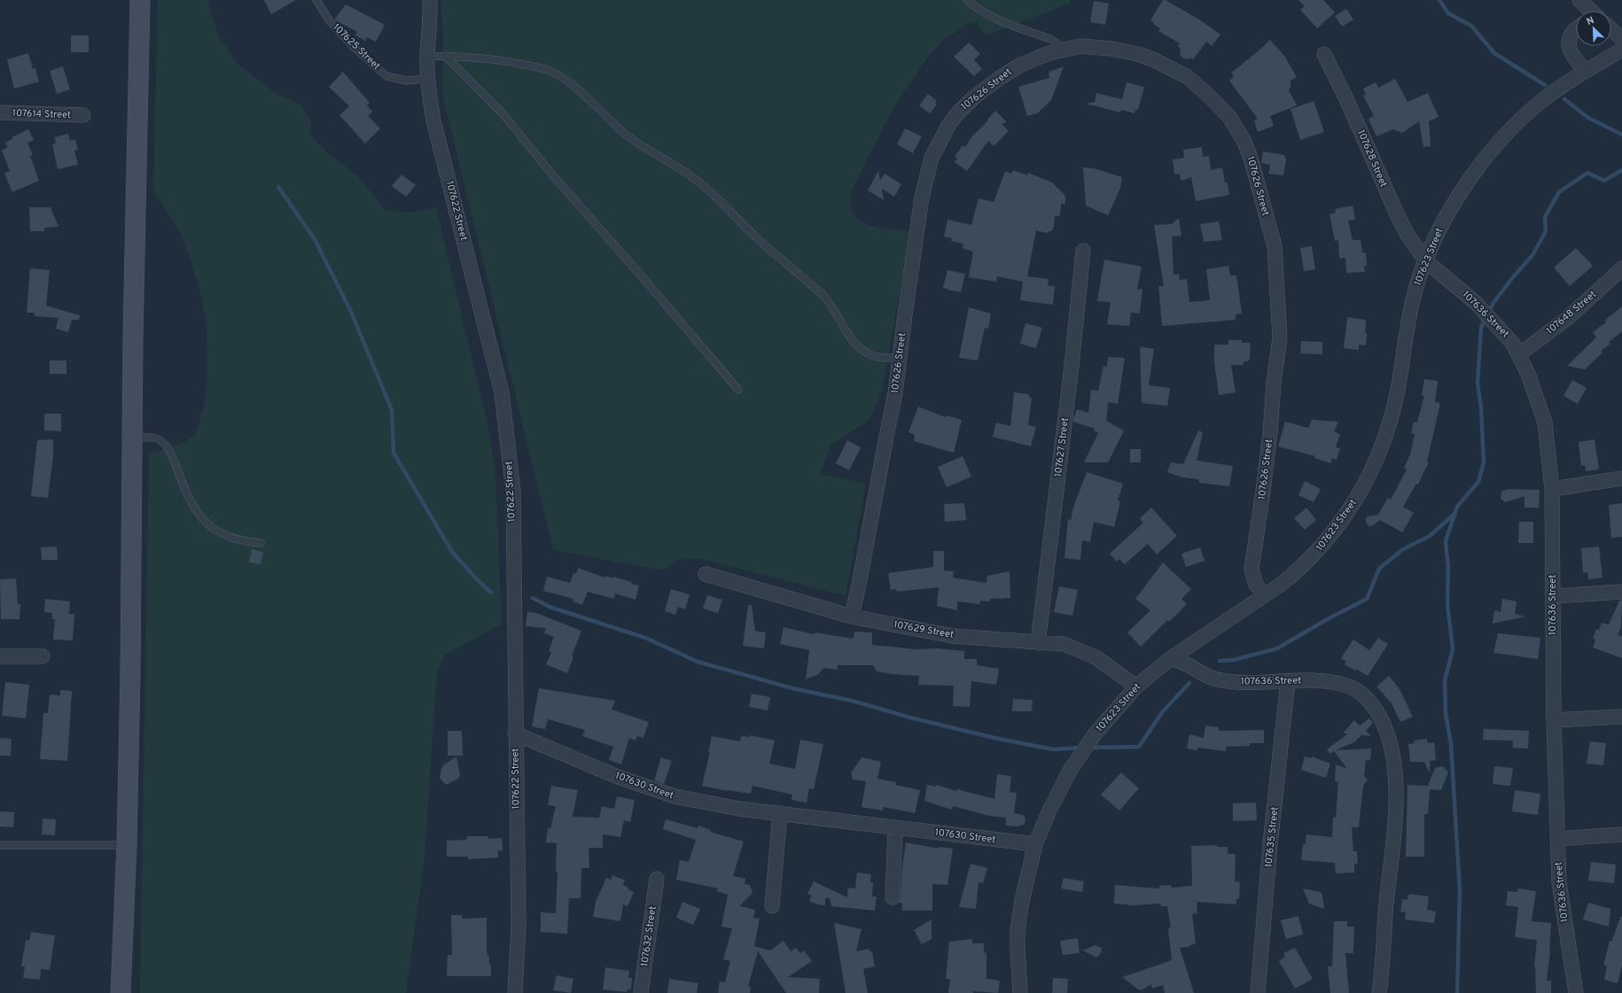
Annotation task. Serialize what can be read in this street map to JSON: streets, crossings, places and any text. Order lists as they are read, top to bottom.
{
  "streets": {
    "street": [
      "107626 Street",
      "107614 Street",
      "107628 Street",
      "107622 Street",
      "107623 Street",
      "107648 Street",
      "107636 Street",
      "107627 Street",
      "107629 Street",
      "107630 Street",
      "107635 Street",
      "107632 Street"
    ],
    "lane": ["107625 Street"]
  },
  "crossings": [
    ["107625 Street", "107622 Street"],
    ["107626 Street", "107623 Street"],
    ["107626 Street", "107629 Street"],
    ["107628 Street", "107623 Street"],
    ["107628 Street", "107636 Street"],
    ["107622 Street", "107630 Street"],
    ["107623 Street", "107636 Street"],
    ["107623 Street", "107629 Street"],
    ["107623 Street", "107630 Street"],
    ["107648 Street", "107636 Street"],
    ["107636 Street", "107635 Street"],
    ["107627 Street", "107629 Street"]
  ],
  "north": "top left"
}
